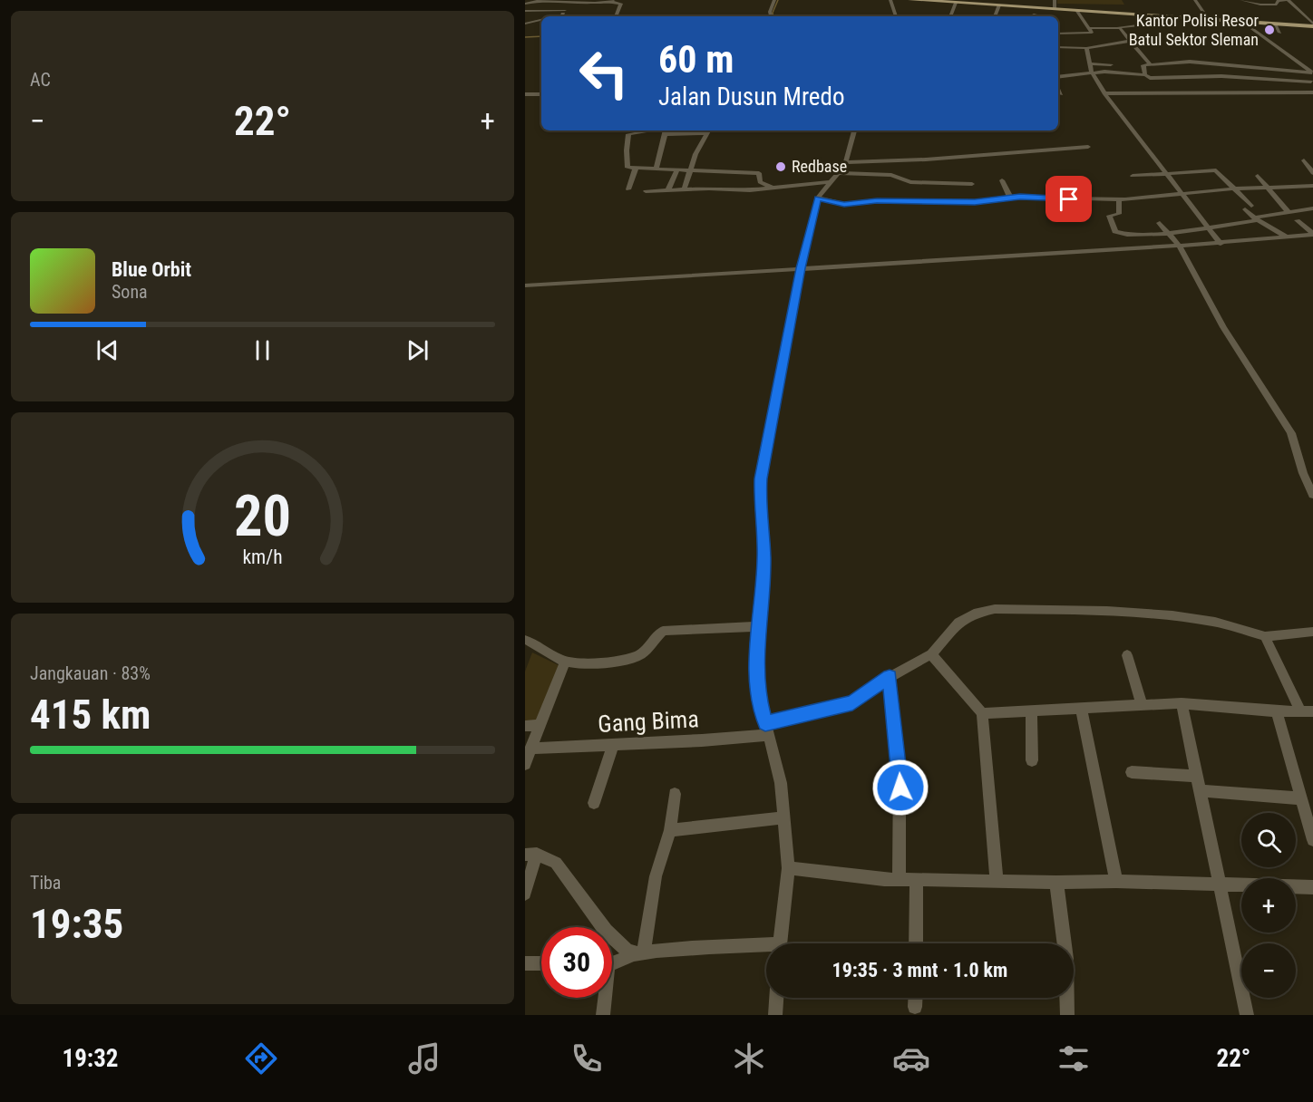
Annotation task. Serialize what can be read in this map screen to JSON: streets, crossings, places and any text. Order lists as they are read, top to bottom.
{
  "streets": {
    "street": ["Gang Bima"]
  },
  "places": ["Kantor Polisi Resor Batul Sektor Sleman", "Redbase"],
  "page": {
    "tile": [
      "AC",
      ["Jangkauan · 83%", "415 km"],
      ["Tiba", "19:35"]
    ],
    "turn": ["60 m", "Jalan Dusun Mredo"],
    "heat": ["−", "22°", "+"],
    "song": ["Blue Orbit", "Sona"],
    "map_buttons": ["+", "−"],
    "limit": "30",
    "trip": "19:35 · 3 mnt · 1.0 km",
    "tabs": ["19:32", "22°"],
    "gauge": ["20", "km/h"]
  }
}
